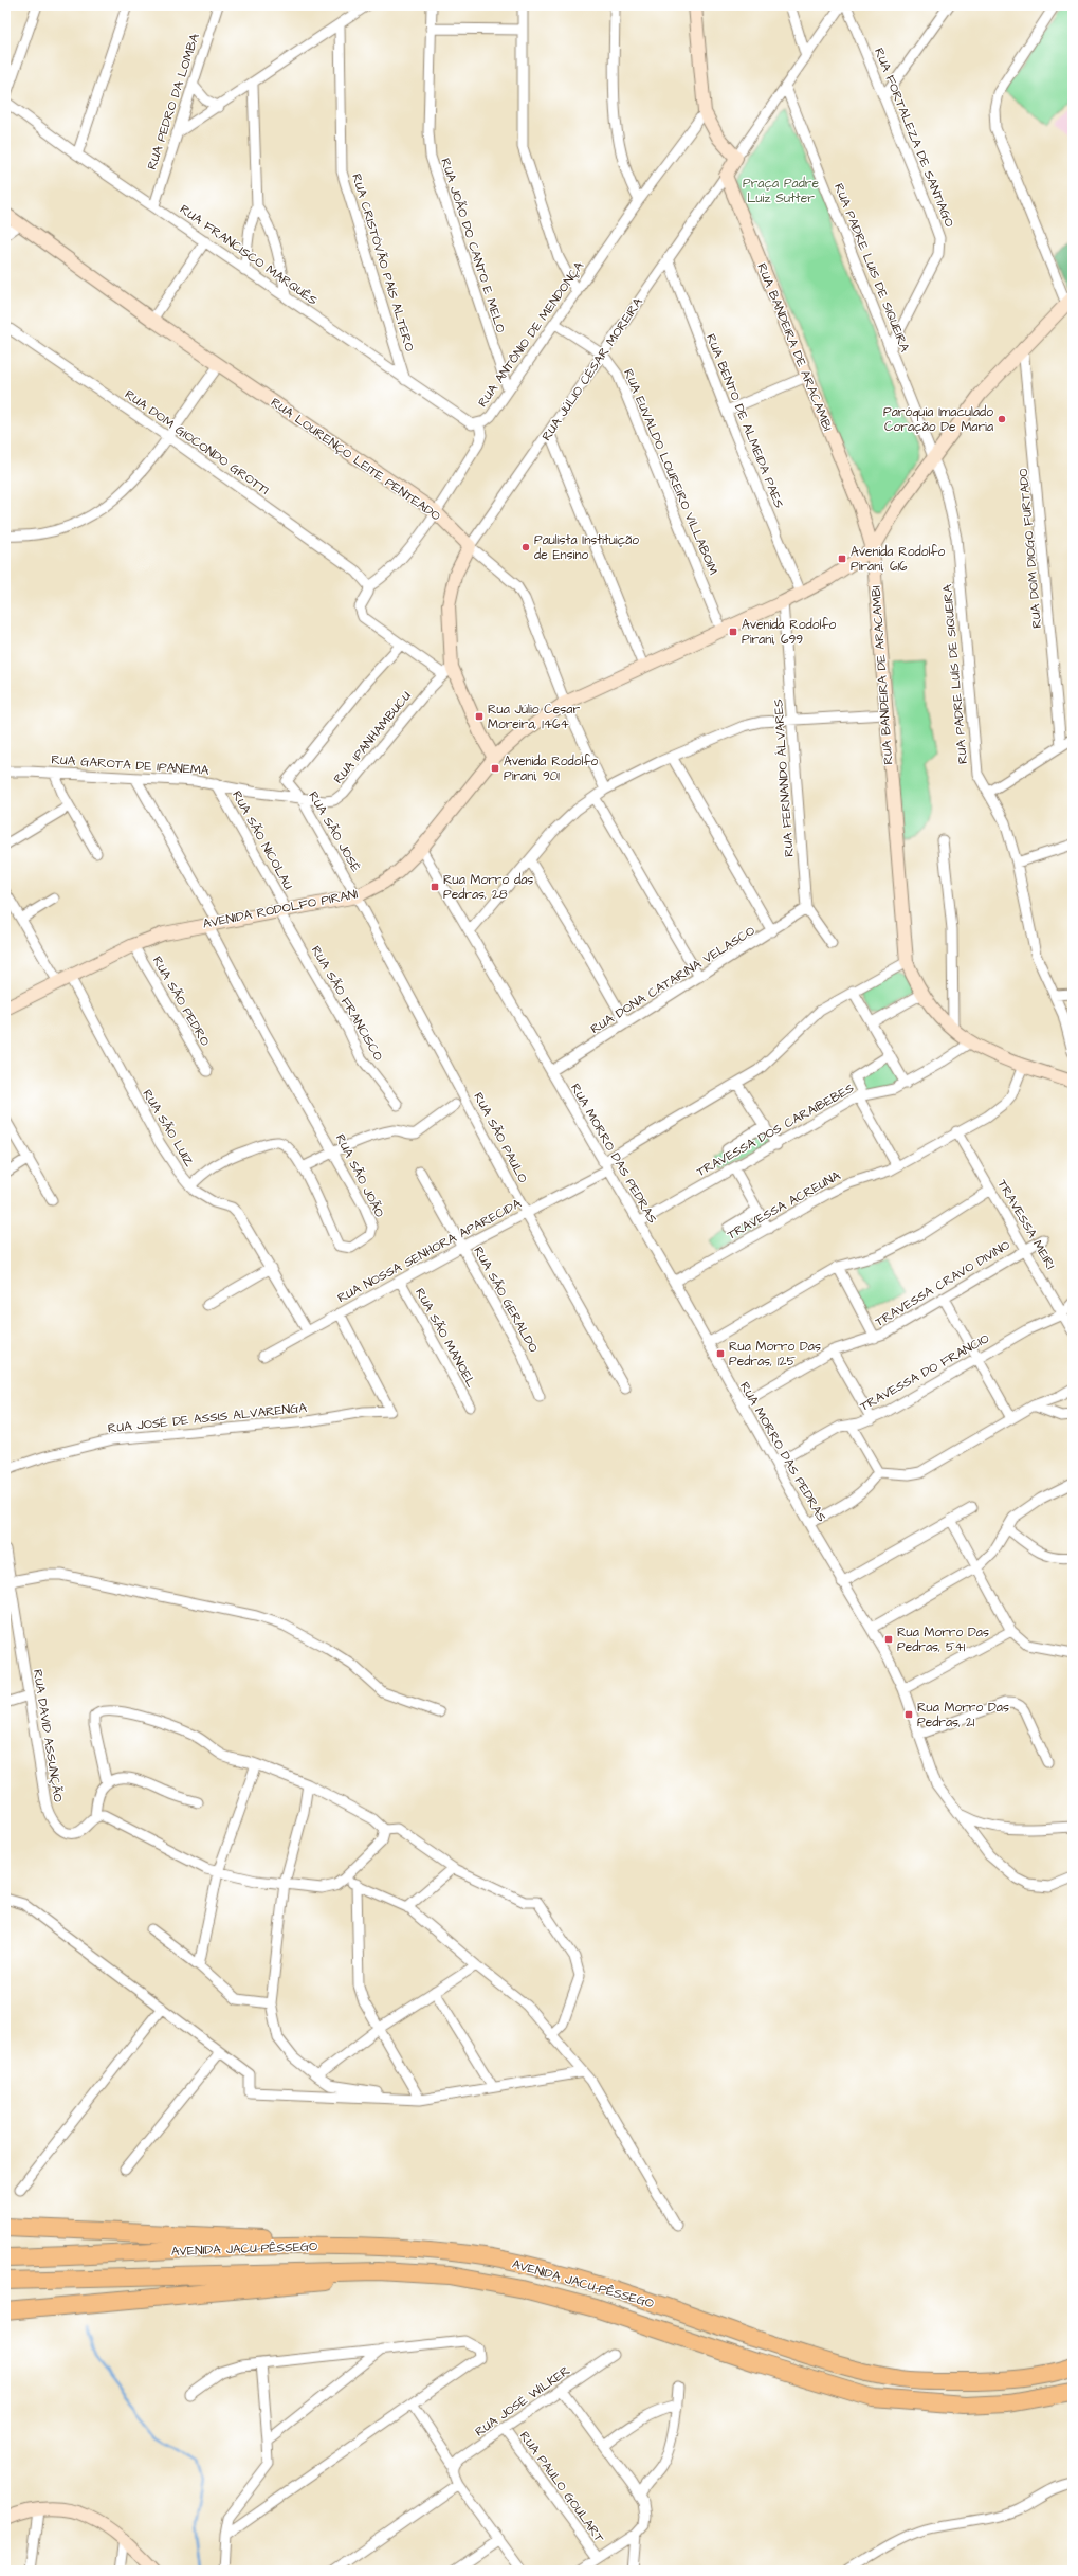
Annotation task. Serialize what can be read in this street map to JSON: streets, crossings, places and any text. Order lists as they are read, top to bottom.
{
  "streets": {
    "highway": ["AVENIDA JACU-PÊSSEGO"],
    "main road": [
      "RUA BANDEIRA DE ARACAMBI",
      "RUA JÚLIO CÉSAR MOREIRA",
      "RUA LOURENÇO LEITE PENTEADO",
      "AVENIDA RODOLFO PIRANI"
    ],
    "street": [
      "RUA PEDRO DA LOMBA",
      "RUA FORTALEZA DE SANTIAGO",
      "RUA JOÃO DO CANTO E MELO",
      "RUA FRANCISCO MARQUÊS",
      "RUA CRISTÓVÃO PAÍS ALTERO",
      "RUA PADRE LUIS DE SIQUEIRA",
      "RUA ANTÔNIO DE MENDONÇA",
      "RUA BENTO DE ALMEIDA PAES",
      "RUA DOM GIOCONDO GROTTI",
      "RUA EUVALDO LOUREIRO VILLABOIM",
      "RUA DOM DIOGO FURTADO",
      "RUA PADRE LUÍS DE SIQUEIRA",
      "RUA IPANHAMBUCU",
      "RUA GAROTA DE IPANEMA",
      "RUA FERNANDO ÁLVARES",
      "RUA SÃO JOSÉ",
      "RUA SÃO NICOLAU",
      "RUA DONA CATARINA VELASCO",
      "RUA SÃO PEDRO",
      "RUA SÃO FRANCISCO",
      "RUA SÃO LUIZ",
      "TRAVESSA DOS CARAIBEBES",
      "RUA SÃO PAULO",
      "RUA MORRO DAS PEDRAS",
      "RUA SÃO JOÃO",
      "TRAVESSA ACREUNA",
      "TRAVESSA MEIRI",
      "RUA NOSSA SENHORA APARECIDA",
      "TRAVESSA CRAVO DIVINO",
      "RUA SÃO GERALDO",
      "RUA SÃO MANOEL",
      "TRAVESSA DO FRANCIO",
      "RUA JOSÉ DE ASSIS ALVARENGA",
      "RUA DAVID ASSUNÇÃO",
      "RUA JOSÉ WILKER",
      "RUA PAULO GOULART"
    ]
  },
  "crossings": [
    ["RUA PEDRO DA LOMBA", "RUA FRANCISCO MARQUÊS"],
    ["RUA FORTALEZA DE SANTIAGO", "RUA PADRE LUIS DE SIQUEIRA"],
    ["RUA JOÃO DO CANTO E MELO", "RUA ANTÔNIO DE MENDONÇA"],
    ["RUA FRANCISCO MARQUÊS", "RUA CRISTÓVÃO PAÍS ALTERO"],
    ["RUA FRANCISCO MARQUÊS", "RUA ANTÔNIO DE MENDONÇA"],
    ["RUA PADRE LUIS DE SIQUEIRA", "RUA JÚLIO CÉSAR MOREIRA"],
    ["RUA PADRE LUIS DE SIQUEIRA", "RUA PADRE LUÍS DE SIQUEIRA"],
    ["RUA PADRE LUIS DE SIQUEIRA", "AVENIDA RODOLFO PIRANI"],
    ["RUA ANTÔNIO DE MENDONÇA", "RUA DOM GIOCONDO GROTTI"],
    ["RUA ANTÔNIO DE MENDONÇA", "RUA LOURENÇO LEITE PENTEADO"],
    ["RUA ANTÔNIO DE MENDONÇA", "RUA EUVALDO LOUREIRO VILLABOIM"],
    ["RUA BANDEIRA DE ARACAMBI", "RUA JÚLIO CÉSAR MOREIRA"],
    ["RUA BANDEIRA DE ARACAMBI", "AVENIDA RODOLFO PIRANI"],
    ["RUA BANDEIRA DE ARACAMBI", "TRAVESSA DOS CARAIBEBES"],
    ["RUA BANDEIRA DE ARACAMBI", "TRAVESSA ACREUNA"],
    ["RUA BANDEIRA DE ARACAMBI", "RUA NOSSA SENHORA APARECIDA"],
    ["RUA JÚLIO CÉSAR MOREIRA", "RUA BENTO DE ALMEIDA PAES"],
    ["RUA JÚLIO CÉSAR MOREIRA", "RUA LOURENÇO LEITE PENTEADO"],
    ["RUA JÚLIO CÉSAR MOREIRA", "RUA EUVALDO LOUREIRO VILLABOIM"],
    ["RUA JÚLIO CÉSAR MOREIRA", "RUA IPANHAMBUCU"],
    ["RUA JÚLIO CÉSAR MOREIRA", "AVENIDA RODOLFO PIRANI"],
    ["RUA BENTO DE ALMEIDA PAES", "AVENIDA RODOLFO PIRANI"],
    ["RUA LOURENÇO LEITE PENTEADO", "AVENIDA RODOLFO PIRANI"],
    ["RUA EUVALDO LOUREIRO VILLABOIM", "AVENIDA RODOLFO PIRANI"],
    ["RUA DOM DIOGO FURTADO", "AVENIDA RODOLFO PIRANI"],
    ["RUA PADRE LUÍS DE SIQUEIRA", "AVENIDA RODOLFO PIRANI"],
    ["RUA IPANHAMBUCU", "RUA GAROTA DE IPANEMA"],
    ["RUA IPANHAMBUCU", "RUA SÃO JOSÉ"],
    ["RUA GAROTA DE IPANEMA", "RUA SÃO JOSÉ"],
    ["RUA GAROTA DE IPANEMA", "RUA SÃO NICOLAU"],
    ["RUA GAROTA DE IPANEMA", "RUA SÃO JOÃO"],
    ["RUA FERNANDO ÁLVARES", "AVENIDA RODOLFO PIRANI"],
    ["RUA FERNANDO ÁLVARES", "RUA DONA CATARINA VELASCO"],
    ["RUA SÃO JOSÉ", "AVENIDA RODOLFO PIRANI"],
    ["RUA SÃO JOSÉ", "RUA SÃO PAULO"],
    ["RUA SÃO NICOLAU", "AVENIDA RODOLFO PIRANI"],
    ["RUA SÃO NICOLAU", "RUA SÃO FRANCISCO"],
    ["AVENIDA RODOLFO PIRANI", "RUA SÃO PEDRO"],
    ["AVENIDA RODOLFO PIRANI", "RUA SÃO FRANCISCO"],
    ["AVENIDA RODOLFO PIRANI", "RUA SÃO LUIZ"],
    ["AVENIDA RODOLFO PIRANI", "RUA SÃO PAULO"],
    ["AVENIDA RODOLFO PIRANI", "RUA MORRO DAS PEDRAS"],
    ["AVENIDA RODOLFO PIRANI", "RUA SÃO JOÃO"],
    ["RUA DONA CATARINA VELASCO", "RUA MORRO DAS PEDRAS"],
    ["RUA SÃO LUIZ", "RUA SÃO JOÃO"],
    ["RUA SÃO LUIZ", "RUA NOSSA SENHORA APARECIDA"],
    ["TRAVESSA DOS CARAIBEBES", "RUA MORRO DAS PEDRAS"],
    ["RUA SÃO PAULO", "RUA NOSSA SENHORA APARECIDA"],
    ["RUA MORRO DAS PEDRAS", "TRAVESSA ACREUNA"],
    ["RUA MORRO DAS PEDRAS", "RUA NOSSA SENHORA APARECIDA"],
    ["RUA MORRO DAS PEDRAS", "TRAVESSA CRAVO DIVINO"],
    ["RUA MORRO DAS PEDRAS", "TRAVESSA DO FRANCIO"],
    ["TRAVESSA ACREUNA", "TRAVESSA MEIRI"],
    ["TRAVESSA MEIRI", "TRAVESSA CRAVO DIVINO"],
    ["TRAVESSA MEIRI", "TRAVESSA DO FRANCIO"],
    ["RUA NOSSA SENHORA APARECIDA", "RUA SÃO GERALDO"],
    ["RUA NOSSA SENHORA APARECIDA", "RUA SÃO MANOEL"],
    ["RUA NOSSA SENHORA APARECIDA", "RUA JOSÉ DE ASSIS ALVARENGA"],
    ["RUA JOSÉ WILKER", "RUA PAULO GOULART"]
  ],
  "parks": ["Praça Padre Luiz Sutter"],
  "places": {
    "other": ["Paróquia Imaculado Coração De Maria", "Paulista Instituição de Ensino"],
    "transit": [
      "Avenida Rodolfo Pirani, 616",
      "Avenida Rodolfo Pirani, 699",
      "Rua Júlio Cesar Moreira, 1464",
      "Avenida Rodolfo Pirani, 901",
      "Rua Morro das Pedras, 28",
      "Rua Morro Das Pedras, 125",
      "Rua Morro Das Pedras, 541",
      "Rua Morro Das Pedras, 21"
    ]
  }
}
